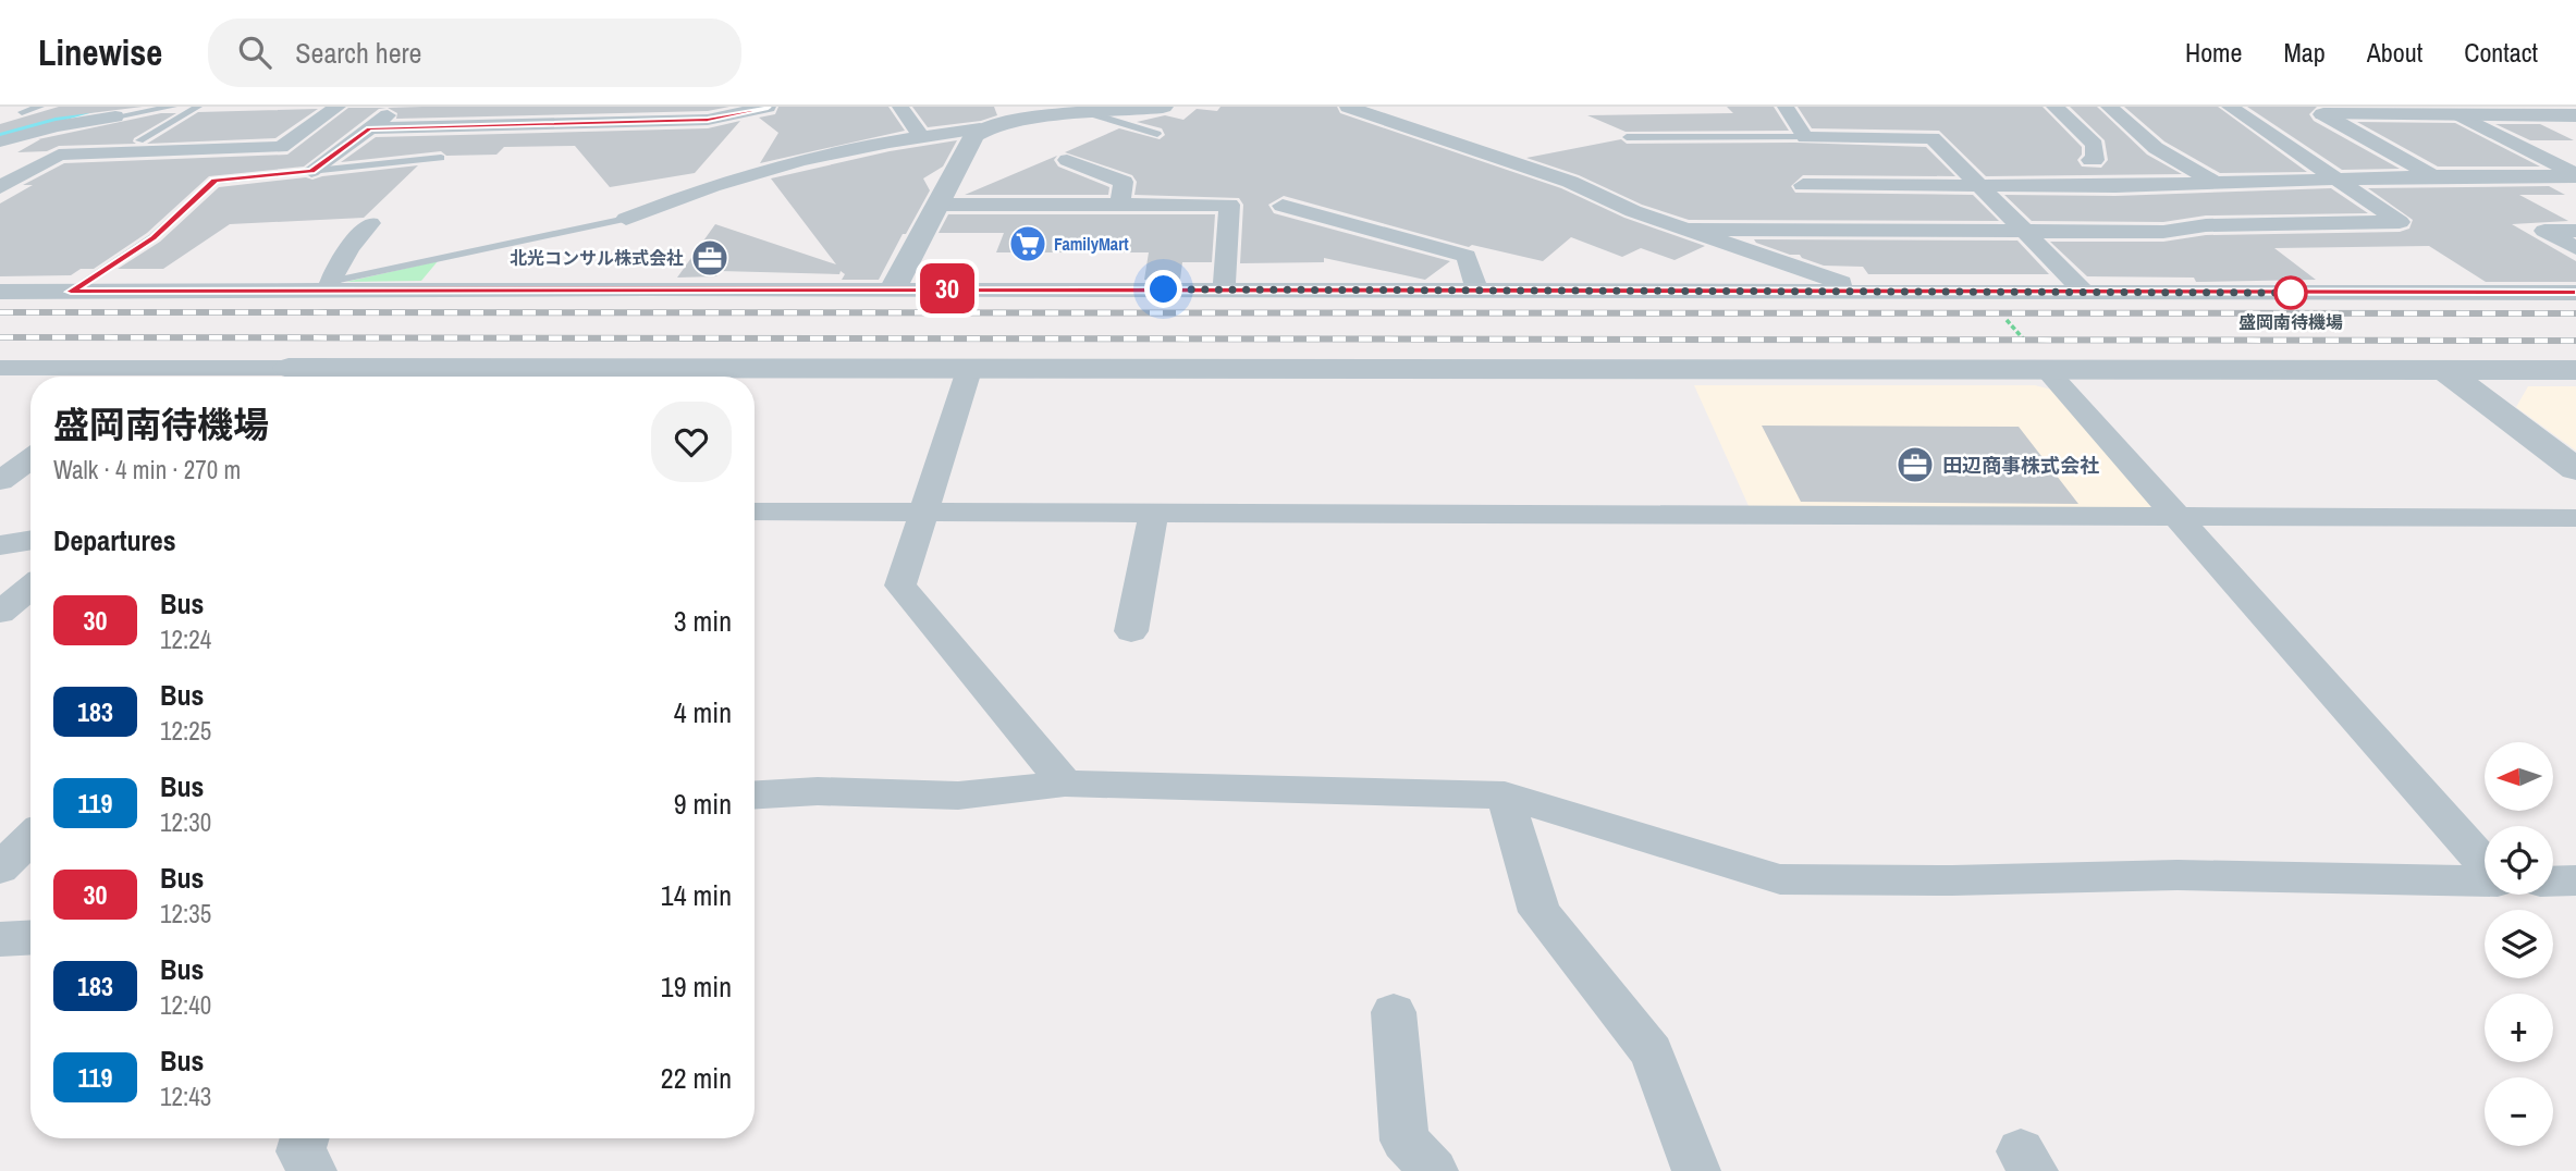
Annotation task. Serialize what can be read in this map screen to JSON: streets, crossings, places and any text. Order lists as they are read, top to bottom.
{
  "places": {
    "supermarket": ["FamilyMart"],
    "office": ["北光コンサル株式会社", "田辺商事株式会社"],
    "other": ["盛岡南待機場"]
  },
  "lines": ["bus line 30"],
  "north": "left",
  "page": {
    "header": "Linewise",
    "search": "Search here",
    "nav": [
      "Home",
      "Map",
      "About",
      "Contact"
    ],
    "on_map": "30",
    "heading": [
      ["盛岡南待機場", "Walk · 4 min · 270 m"],
      "Departures"
    ],
    "list": [
      {
        "mark": "30",
        "name": "Bus",
        "note": "12:24",
        "value": "3 min"
      },
      {
        "mark": "183",
        "name": "Bus",
        "note": "12:25",
        "value": "4 min"
      },
      {
        "mark": "119",
        "name": "Bus",
        "note": "12:30",
        "value": "9 min"
      },
      {
        "mark": "30",
        "name": "Bus",
        "note": "12:35",
        "value": "14 min"
      },
      {
        "mark": "183",
        "name": "Bus",
        "note": "12:40",
        "value": "19 min"
      },
      {
        "mark": "119",
        "name": "Bus",
        "note": "12:43",
        "value": "22 min"
      }
    ],
    "map_buttons": ["+", "−"]
  }
}
